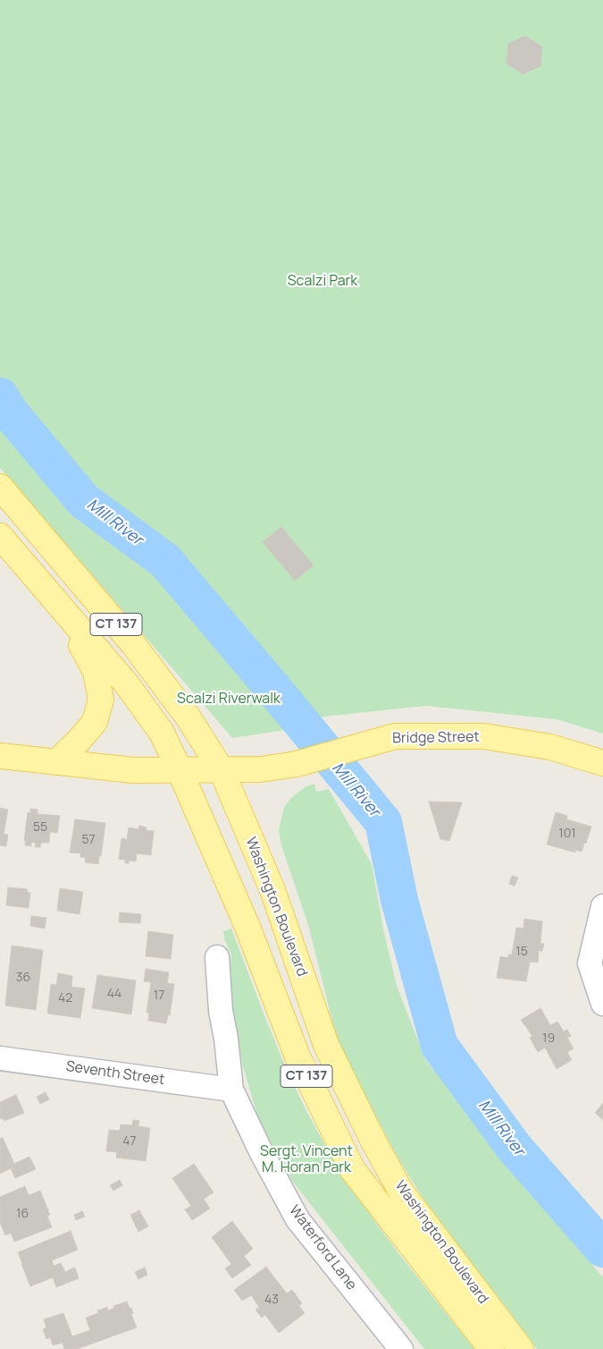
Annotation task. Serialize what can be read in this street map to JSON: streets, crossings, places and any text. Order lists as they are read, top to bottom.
{
  "streets": {
    "main road": ["CT 137", "Bridge Street", "Washington Boulevard"],
    "street": ["Seventh Street", "Waterford Lane"]
  },
  "crossings": [
    ["Bridge Street", "Washington Boulevard"],
    ["Seventh Street", "Waterford Lane"]
  ],
  "water": ["Mill River"],
  "parks": ["Scalzi Park", "Scalzi Riverwalk", "Sergt. Vincent M. Horan Park"],
  "house_numbers": [
    "55",
    "101",
    "57",
    "15",
    "36",
    "44",
    "17",
    "42",
    "19",
    "47",
    "16",
    "43"
  ]
}
